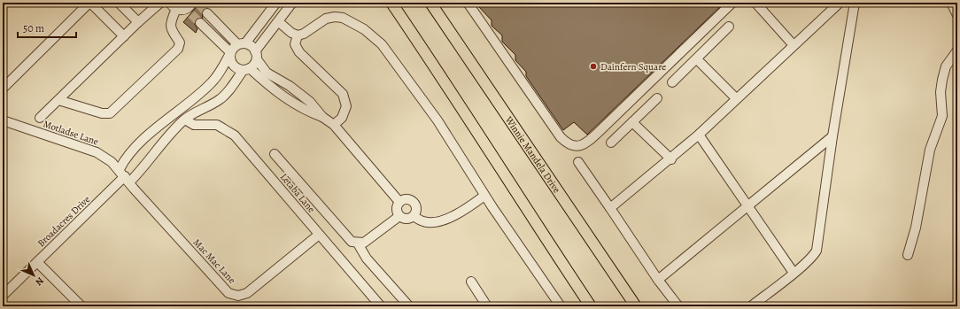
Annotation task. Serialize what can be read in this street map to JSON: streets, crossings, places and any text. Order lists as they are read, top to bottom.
{
  "streets": {
    "main road": ["Winnie Mandela Drive"],
    "street": [
      "Motladse Lane",
      "Letaba Lane",
      "Broadacres Drive",
      "Mac Mac Lane"
    ]
  },
  "crossings": [
    ["Motladse Lane", "Broadacres Drive"],
    ["Motladse Lane", "Mac Mac Lane"],
    ["Letaba Lane", "Broadacres Drive"],
    ["Letaba Lane", "Mac Mac Lane"],
    ["Broadacres Drive", "Mac Mac Lane"]
  ],
  "places": ["Dainfern Square"],
  "scale_bar": "50 m",
  "north": "bottom right"
}
